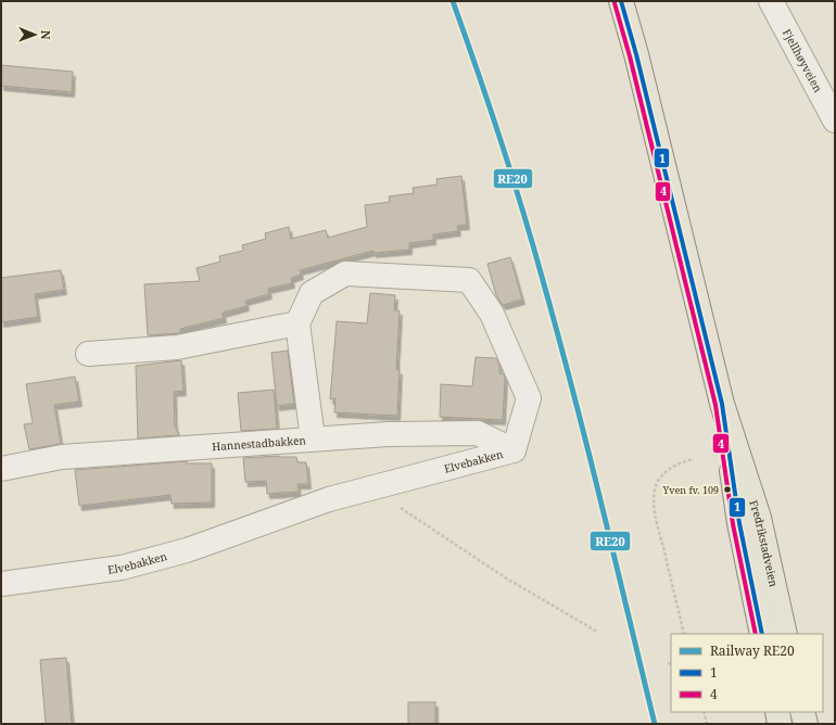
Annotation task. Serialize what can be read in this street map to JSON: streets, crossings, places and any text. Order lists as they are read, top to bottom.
{
  "streets": {
    "main road": ["Fredrikstadveien"],
    "street": ["Fjellhøyveien", "Hannestadbakken", "Elvebakken"]
  },
  "crossings": [
    ["Hannestadbakken", "Elvebakken"]
  ],
  "places": ["Yven fv. 109"],
  "lines": ["rail line RE20", "transit line 1", "transit line 4"],
  "legend": ["Railway RE20", "1", "4"],
  "north": "right"
}
